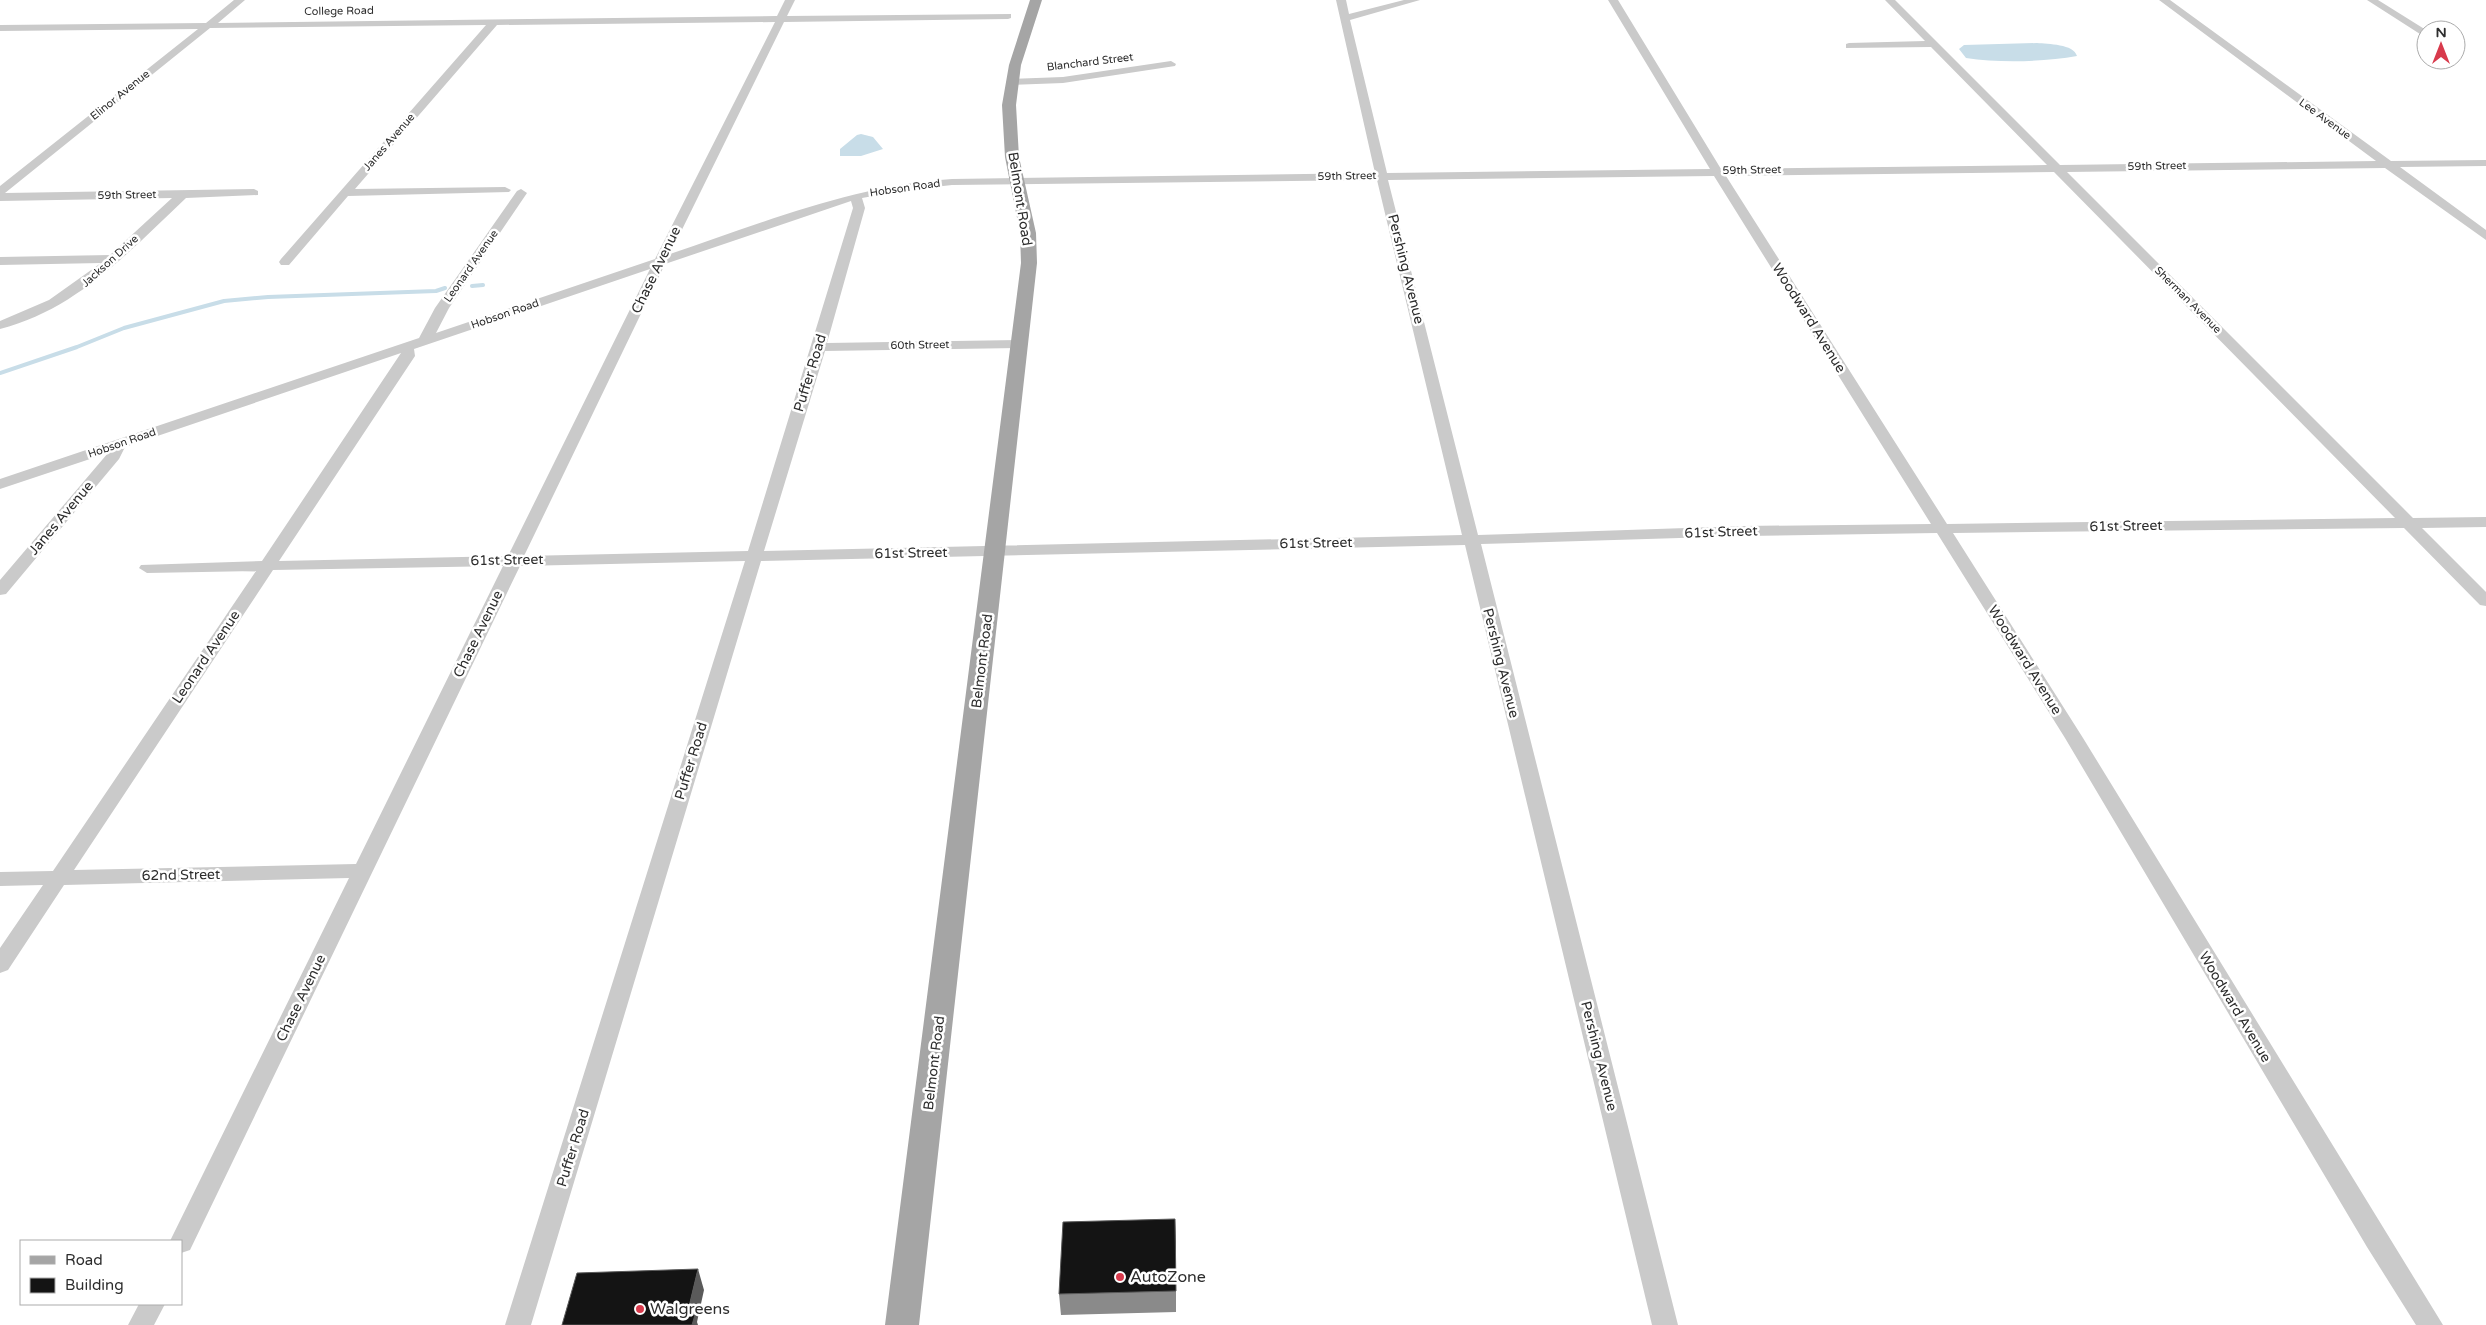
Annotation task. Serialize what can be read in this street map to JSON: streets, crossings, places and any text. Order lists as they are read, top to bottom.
{
  "streets": {
    "main road": ["Belmont Road"],
    "street": [
      "College Road",
      "Blanchard Street",
      "Elinor Avenue",
      "Lee Avenue",
      "Janes Avenue",
      "59th Street",
      "Hobson Road",
      "Jackson Drive",
      "Leonard Avenue",
      "Pershing Avenue",
      "Chase Avenue",
      "Sherman Avenue",
      "Woodward Avenue",
      "60th Street",
      "Puffer Road",
      "61st Street",
      "62nd Street"
    ]
  },
  "crossings": [
    ["College Road", "Elinor Avenue"],
    ["College Road", "Janes Avenue"],
    ["College Road", "Chase Avenue"],
    ["Blanchard Street", "Belmont Road"],
    ["Lee Avenue", "59th Street"],
    ["Janes Avenue", "Hobson Road"],
    ["59th Street", "Hobson Road"],
    ["59th Street", "Belmont Road"],
    ["59th Street", "Jackson Drive"],
    ["59th Street", "Pershing Avenue"],
    ["59th Street", "Sherman Avenue"],
    ["59th Street", "Woodward Avenue"],
    ["Hobson Road", "Belmont Road"],
    ["Hobson Road", "Leonard Avenue"],
    ["Hobson Road", "Chase Avenue"],
    ["Hobson Road", "Puffer Road"],
    ["Belmont Road", "60th Street"],
    ["Belmont Road", "61st Street"],
    ["Leonard Avenue", "61st Street"],
    ["Leonard Avenue", "62nd Street"],
    ["Pershing Avenue", "61st Street"],
    ["Chase Avenue", "61st Street"],
    ["Chase Avenue", "62nd Street"],
    ["Sherman Avenue", "61st Street"],
    ["Woodward Avenue", "61st Street"],
    ["60th Street", "Puffer Road"],
    ["Puffer Road", "61st Street"]
  ],
  "places": ["AutoZone", "Walgreens"],
  "legend": ["Road", "Building"],
  "north": "top"
}
